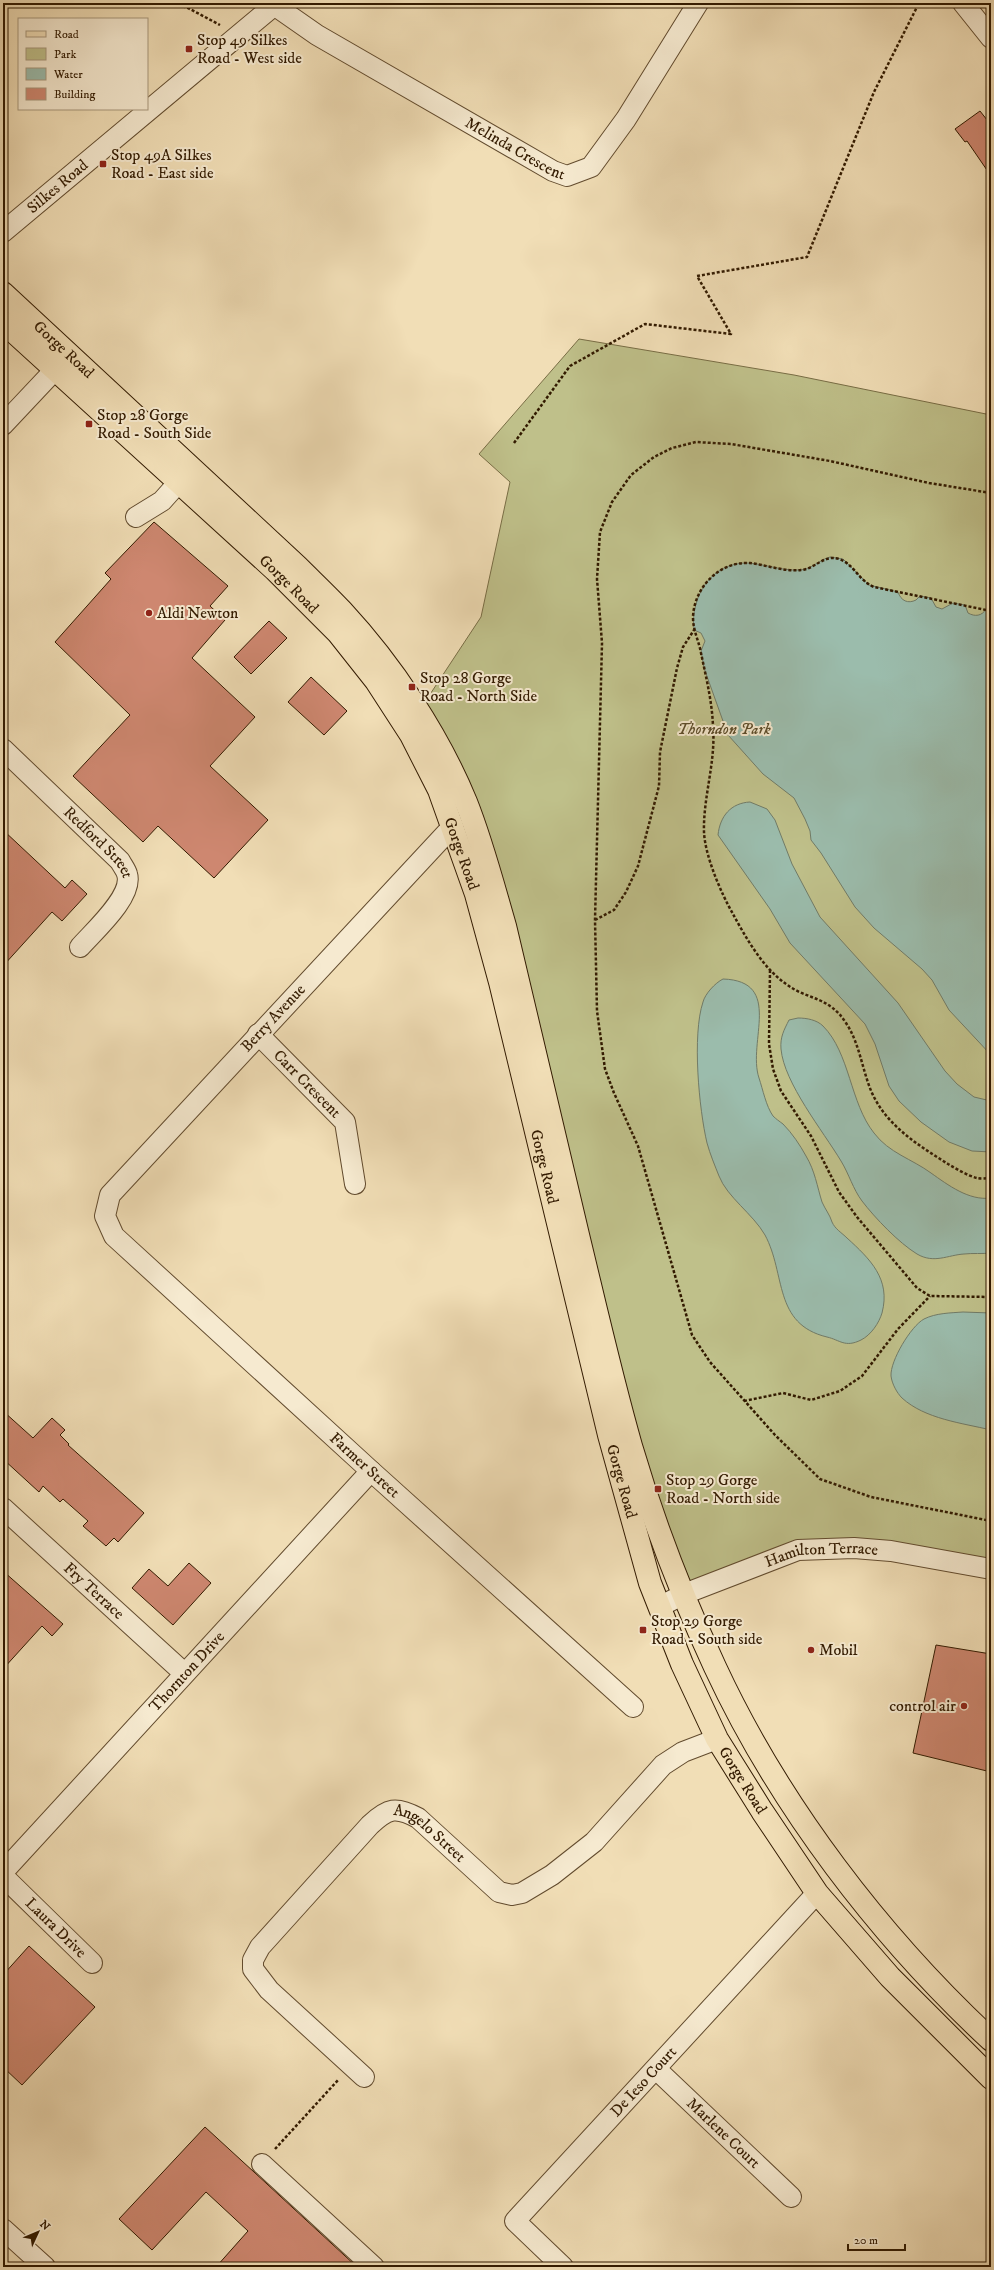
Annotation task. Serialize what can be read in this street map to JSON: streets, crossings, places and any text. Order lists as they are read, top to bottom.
{
  "streets": {
    "main road": ["Gorge Road"],
    "street": [
      "Melinda Crescent",
      "Silkes Road",
      "Redford Street",
      "Berry Avenue",
      "Carr Crescent",
      "Farmer Street",
      "Hamilton Terrace",
      "Fry Terrace",
      "Thornton Drive",
      "Angelo Street",
      "Laura Drive",
      "De Ieso Court",
      "Marlene Court"
    ]
  },
  "crossings": [
    ["Melinda Crescent", "Silkes Road"],
    ["Gorge Road", "Berry Avenue"],
    ["Gorge Road", "Hamilton Terrace"],
    ["Gorge Road", "Angelo Street"],
    ["Gorge Road", "De Ieso Court"],
    ["Berry Avenue", "Carr Crescent"],
    ["Berry Avenue", "Farmer Street"],
    ["Farmer Street", "Thornton Drive"],
    ["Fry Terrace", "Thornton Drive"],
    ["De Ieso Court", "Marlene Court"]
  ],
  "parks": ["Thorndon Park"],
  "places": {
    "transit": [
      "Stop 49 Silkes Road - West side",
      "Stop 49A Silkes Road - East side",
      "Stop 28 Gorge Road - South Side",
      "Stop 28 Gorge Road - North Side",
      "Stop 29 Gorge Road - North side",
      "Stop 29 Gorge Road - South side"
    ],
    "other": ["Aldi Newton", "Mobil", "control air"]
  },
  "legend": [
    "Road",
    "Park",
    "Water",
    "Building"
  ],
  "scale_bar": "20 m",
  "north": "top right"
}
